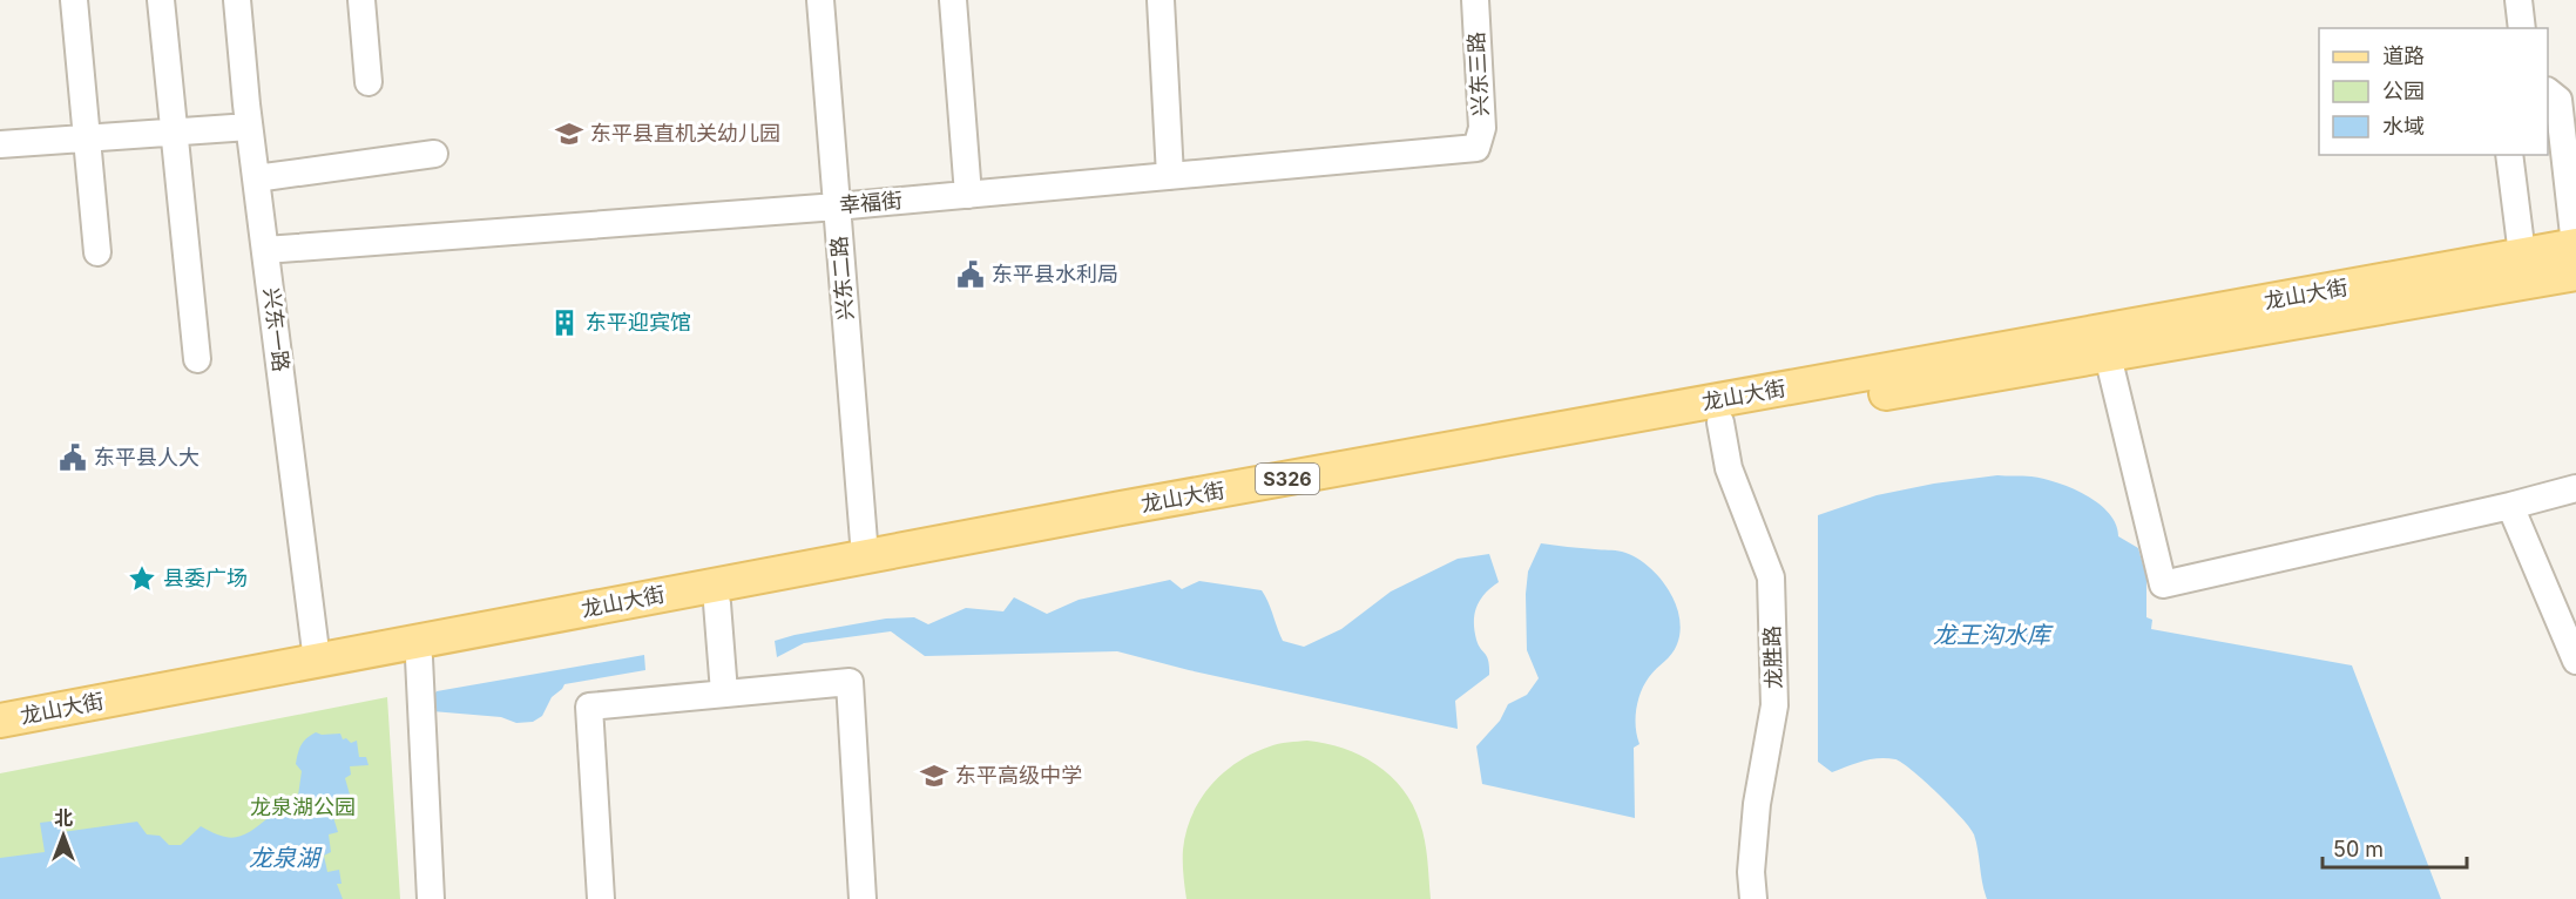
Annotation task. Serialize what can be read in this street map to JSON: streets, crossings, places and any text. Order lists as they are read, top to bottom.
{
  "streets": {
    "main road": ["龙山大街", "S326"],
    "street": [
      "兴东三路",
      "幸福街",
      "兴东二路",
      "兴东一路",
      "龙胜路"
    ]
  },
  "crossings": [
    ["兴东三路", "幸福街"],
    ["幸福街", "兴东二路"],
    ["幸福街", "兴东一路"],
    ["兴东二路", "龙山大街"],
    ["龙山大街", "兴东一路"],
    ["龙山大街", "龙胜路"]
  ],
  "water": ["龙王沟水库", "龙泉湖"],
  "parks": ["龙泉湖公园"],
  "places": {
    "school or university": ["东平县直机关幼儿园", "东平高级中学"],
    "public building": ["东平县水利局", "东平县人大"],
    "building": ["东平迎宾馆"],
    "place": ["县委广场"]
  },
  "legend": ["道路", "公园", "水域"],
  "scale_bar": "50 m",
  "north": "top"
}
